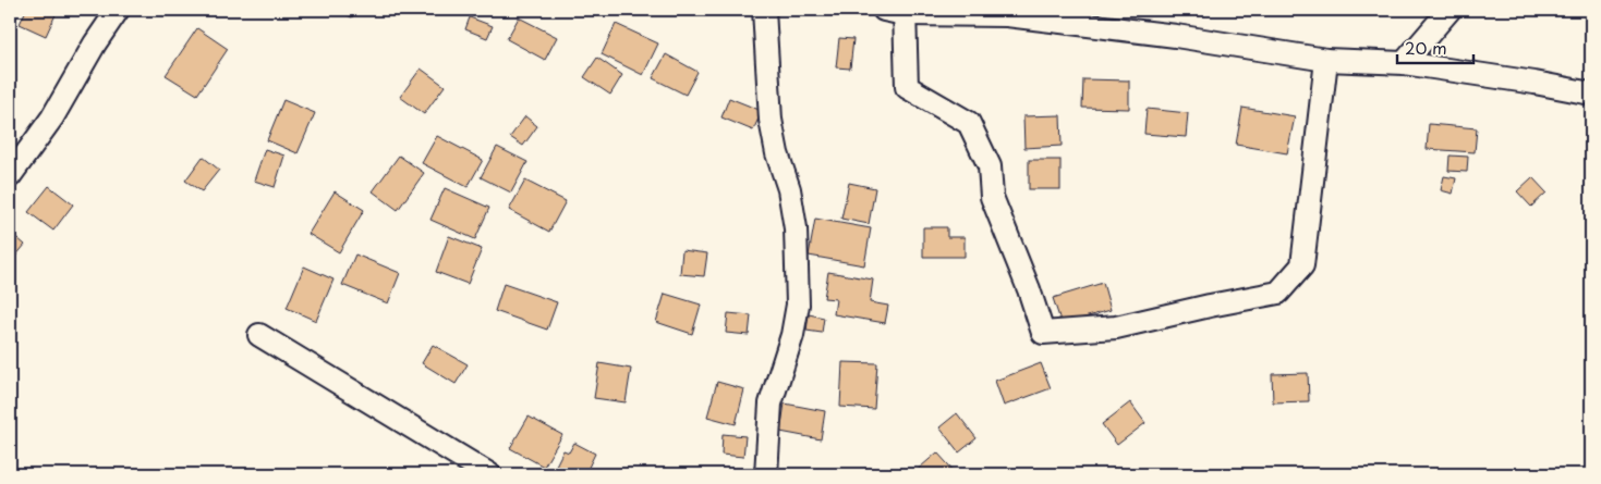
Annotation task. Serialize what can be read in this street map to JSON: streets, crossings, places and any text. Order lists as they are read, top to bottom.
{
  "scale_bar": "20 m"
}
